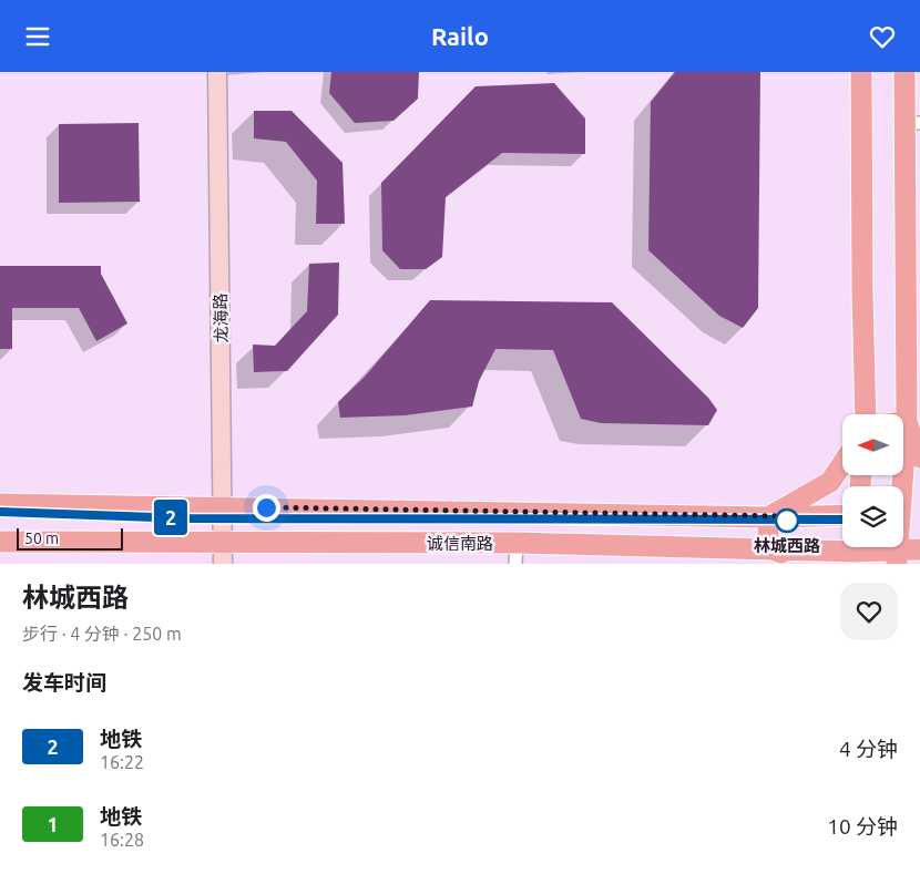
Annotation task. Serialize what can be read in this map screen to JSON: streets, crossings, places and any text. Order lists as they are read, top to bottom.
{
  "streets": {
    "main road": ["诚信南路"],
    "street": ["龙海路"]
  },
  "crossings": [
    ["龙海路", "诚信南路"]
  ],
  "places": ["林城西路"],
  "lines": ["metro line 2"],
  "scale_bar": "50 m",
  "north": "left",
  "page": {
    "header": "Railo",
    "on_map": "2",
    "scale": "50 m",
    "heading": [
      ["林城西路", "步行 · 4 分钟 · 250 m"],
      "发车时间"
    ],
    "list": [
      {
        "mark": "2",
        "name": "地铁",
        "note": "16:22",
        "value": "4 分钟"
      },
      {
        "mark": "1",
        "name": "地铁",
        "note": "16:28",
        "value": "10 分钟"
      }
    ]
  }
}
